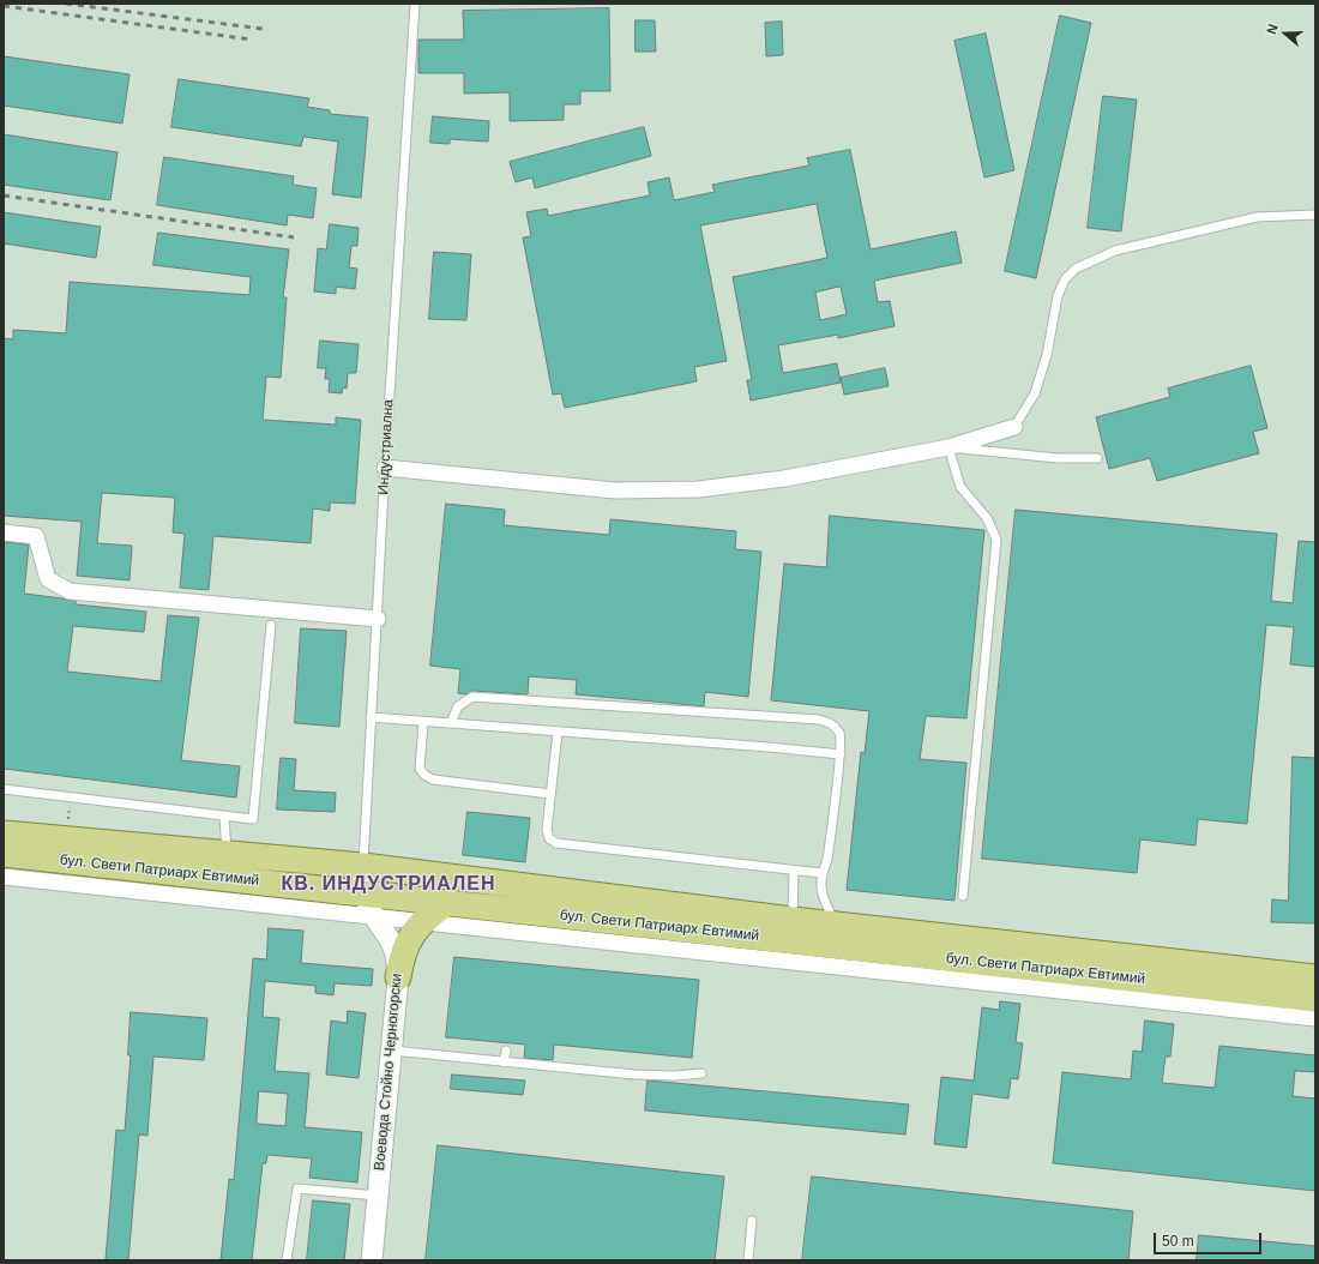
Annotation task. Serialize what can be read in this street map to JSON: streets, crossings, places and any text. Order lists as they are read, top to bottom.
{
  "streets": {
    "main road": ["бул. Свети Патриарх Евтимий"],
    "street": ["Индустриална", "Воевода Стойно Черногорски"]
  },
  "crossings": [
    ["Индустриална", "бул. Свети Патриарх Евтимий"],
    ["Индустриална", "Воевода Стойно Черногорски"],
    ["бул. Свети Патриарх Евтимий", "Воевода Стойно Черногорски"]
  ],
  "districts": ["КВ. ИНДУСТРИАЛЕН"],
  "scale_bar": "50 m",
  "north": "left"
}
